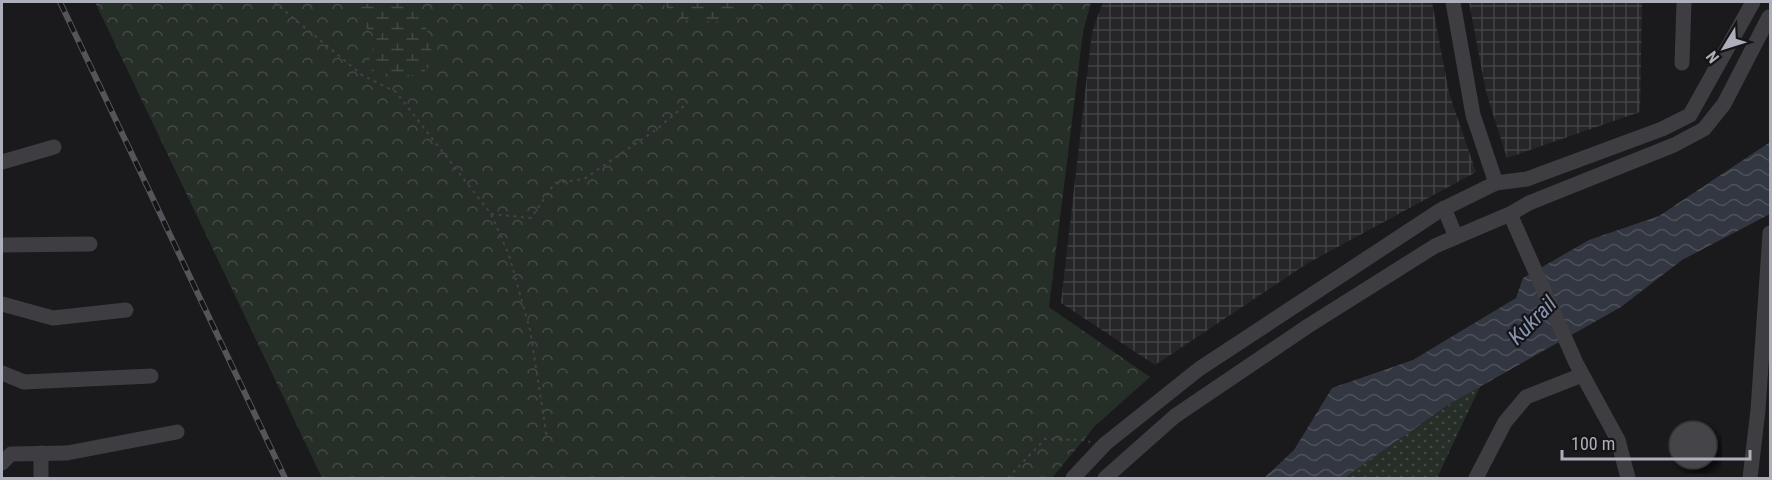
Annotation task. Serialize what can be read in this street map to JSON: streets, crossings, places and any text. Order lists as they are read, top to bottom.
{
  "water": ["Kukrail"],
  "scale_bar": "100 m",
  "north": "bottom left"
}
